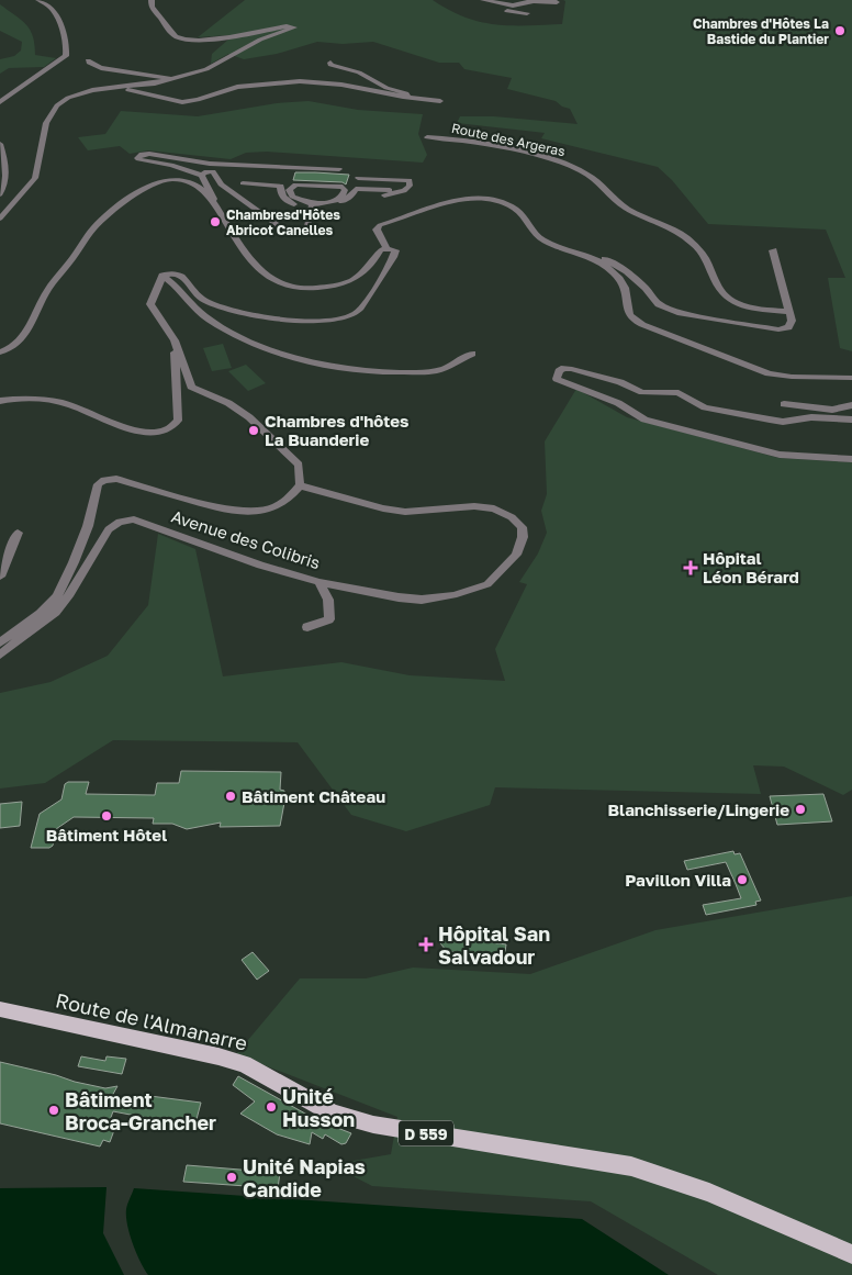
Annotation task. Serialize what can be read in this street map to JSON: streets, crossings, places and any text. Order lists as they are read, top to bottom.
{
  "streets": {
    "main road": ["Route de l'Almanarre", "D 559"],
    "street": ["Route des Argeras", "Avenue des Colibris"]
  },
  "places": {
    "other": [
      "Chambres d'Hôtes La Bastide du Plantier",
      "Chambresd'Hôtes Abricot Canelles",
      "Chambres d'hôtes La Buanderie",
      "Bâtiment Château",
      "Blanchisserie/Lingerie",
      "Bâtiment Hôtel",
      "Pavillon Villa",
      "Unité Husson",
      "Bâtiment Broca-Grancher",
      "Unité Napias Candide"
    ],
    "health": ["Hôpital Léon Bérard", "Hôpital San Salvadour"]
  }
}
